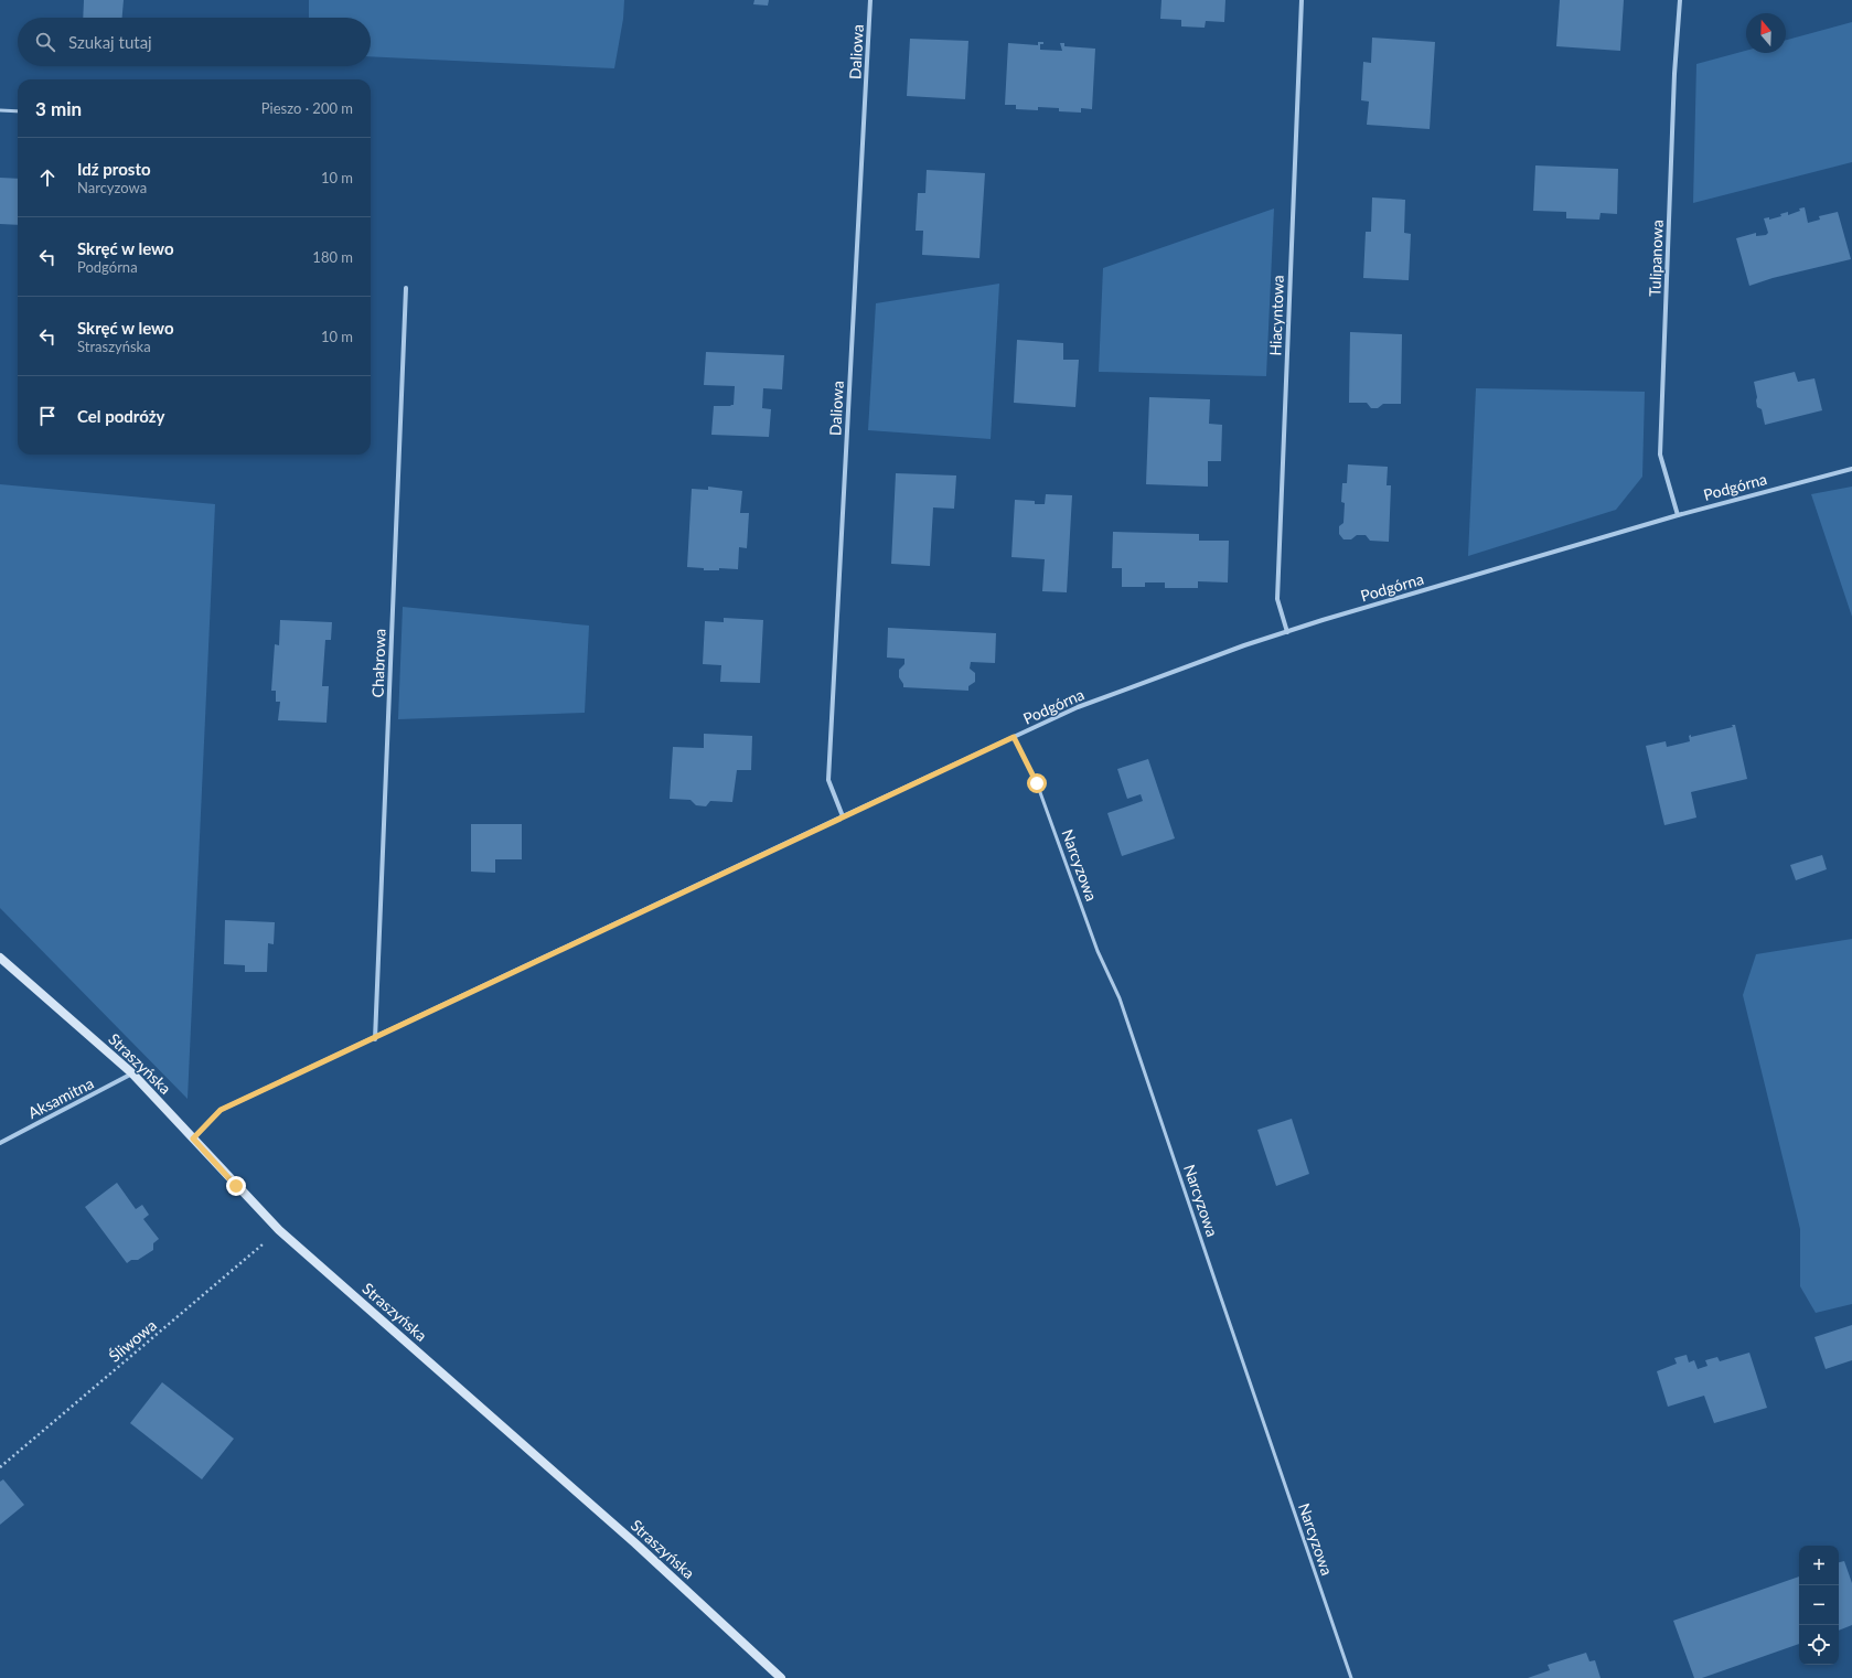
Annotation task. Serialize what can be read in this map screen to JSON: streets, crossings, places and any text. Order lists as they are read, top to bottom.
{
  "streets": {
    "street": [
      "Daliowa",
      "Tulipanowa",
      "Hiacyntowa",
      "Podgórna",
      "Chabrowa",
      "Straszyńska",
      "Aksamitna"
    ],
    "lane": ["Narcyzowa"],
    "path": ["Śliwowa"]
  },
  "crossings": [
    ["Daliowa", "Podgórna"],
    ["Tulipanowa", "Podgórna"],
    ["Hiacyntowa", "Podgórna"],
    ["Podgórna", "Chabrowa"],
    ["Podgórna", "Narcyzowa"],
    ["Podgórna", "Straszyńska"],
    ["Straszyńska", "Aksamitna"],
    ["Straszyńska", "Śliwowa"]
  ],
  "north": "top",
  "page": {
    "search": "Szukaj tutaj",
    "heading": ["3 min", "Pieszo · 200 m"],
    "list": [
      ["Idź prosto", "Narcyzowa", "10 m"],
      ["Skręć w lewo", "Podgórna", "180 m"],
      ["Skręć w lewo", "Straszyńska", "10 m"],
      "Cel podróży"
    ],
    "map_buttons": ["+", "−"]
  }
}
